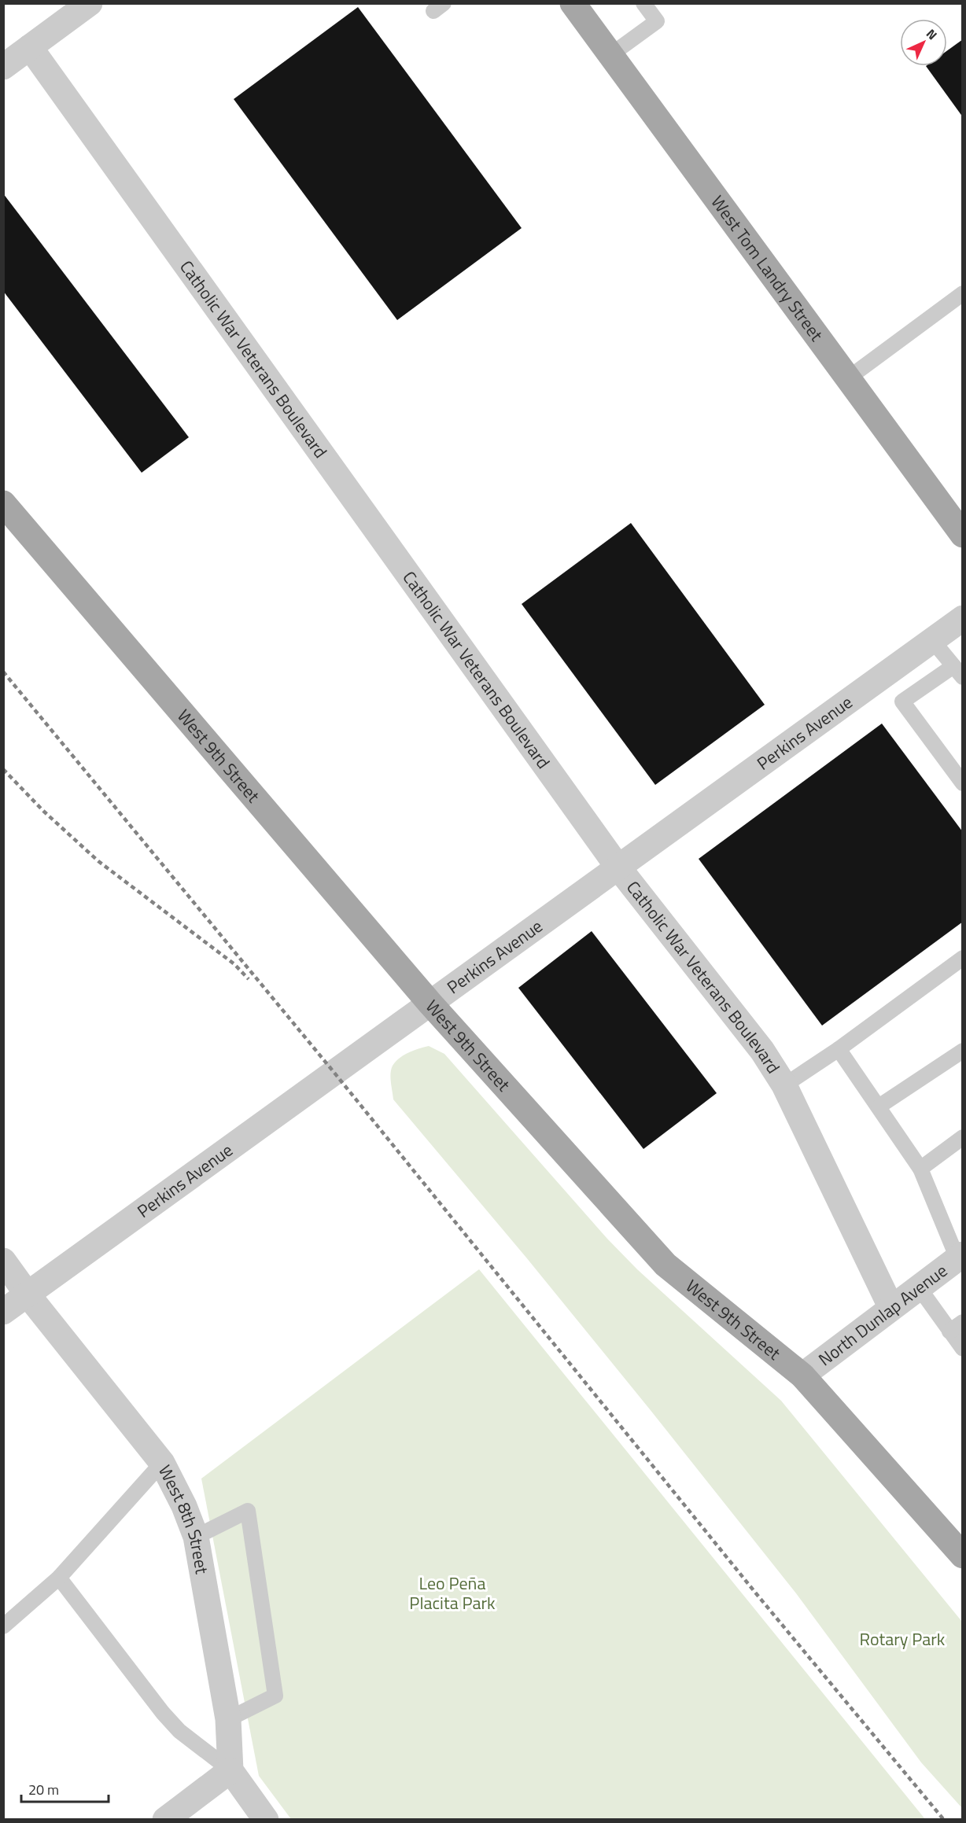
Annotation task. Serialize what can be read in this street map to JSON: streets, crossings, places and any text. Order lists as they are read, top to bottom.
{
  "streets": {
    "main road": ["West Tom Landry Street", "West 9th Street"],
    "street": [
      "Catholic War Veterans Boulevard",
      "Perkins Avenue",
      "North Dunlap Avenue",
      "West 8th Street"
    ]
  },
  "crossings": [
    ["Catholic War Veterans Boulevard", "Perkins Avenue"],
    ["Catholic War Veterans Boulevard", "North Dunlap Avenue"],
    ["Perkins Avenue", "West 9th Street"],
    ["Perkins Avenue", "West 8th Street"],
    ["West 9th Street", "North Dunlap Avenue"]
  ],
  "parks": ["Leo Peña Placita Park", "Rotary Park"],
  "scale_bar": "20 m",
  "north": "top right"
}
